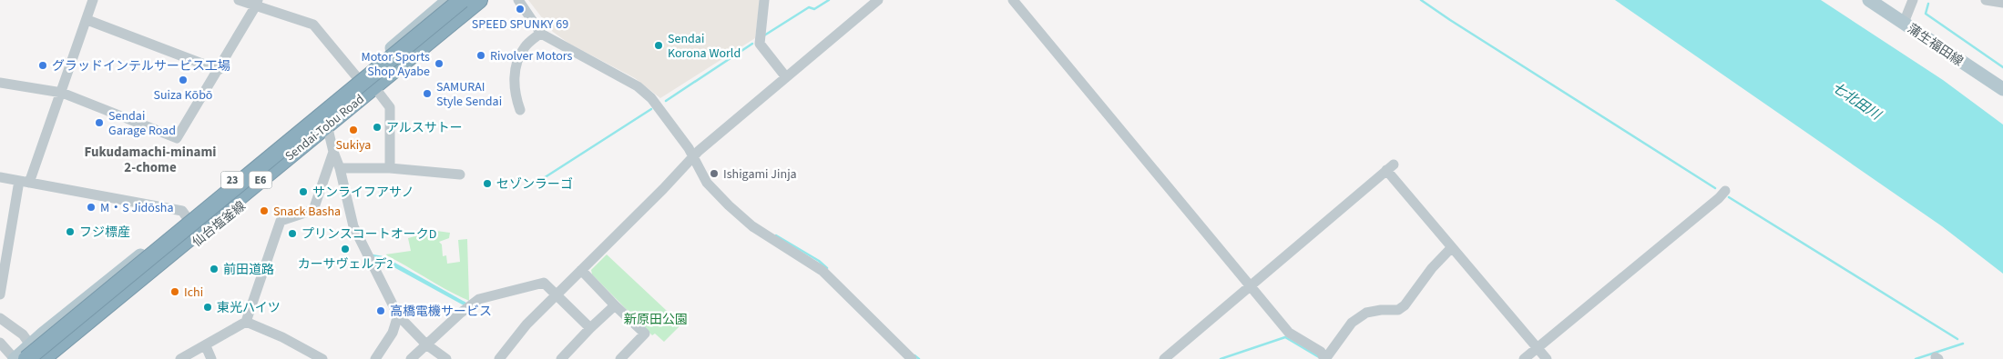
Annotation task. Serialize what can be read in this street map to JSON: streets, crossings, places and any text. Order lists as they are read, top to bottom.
{
  "streets": {
    "highway": ["Sendai-Tobu Road", "E6"],
    "main road": ["蒲生福田線", "23", "仙台塩釜線"]
  },
  "crossings": [
    ["Sendai-Tobu Road", "仙台塩釜線"]
  ],
  "districts": ["Fukudamachi-minami 2-chome"],
  "water": ["七北田川"],
  "parks": ["新原田公園"],
  "places": [
    "SPEED SPUNKY 69",
    "Sendai Korona World",
    "Rivolver Motors",
    "Motor Sports Shop Ayabe",
    "グラッドインテルサービス工場",
    "Suiza Kōbō",
    "SAMURAI Style Sendai",
    "Sendai Garage Road",
    "アルスサトー",
    "Sukiya",
    "Ishigami Jinja",
    "セゾンラーゴ",
    "サンライフアサノ",
    "M・S Jidōsha",
    "Snack Basha",
    "フジ標産",
    "プリンスコートオークD",
    "カーサヴェルデ2",
    "前田道路",
    "Ichi",
    "東光ハイツ",
    "高橋電機サービス"
  ]
}
